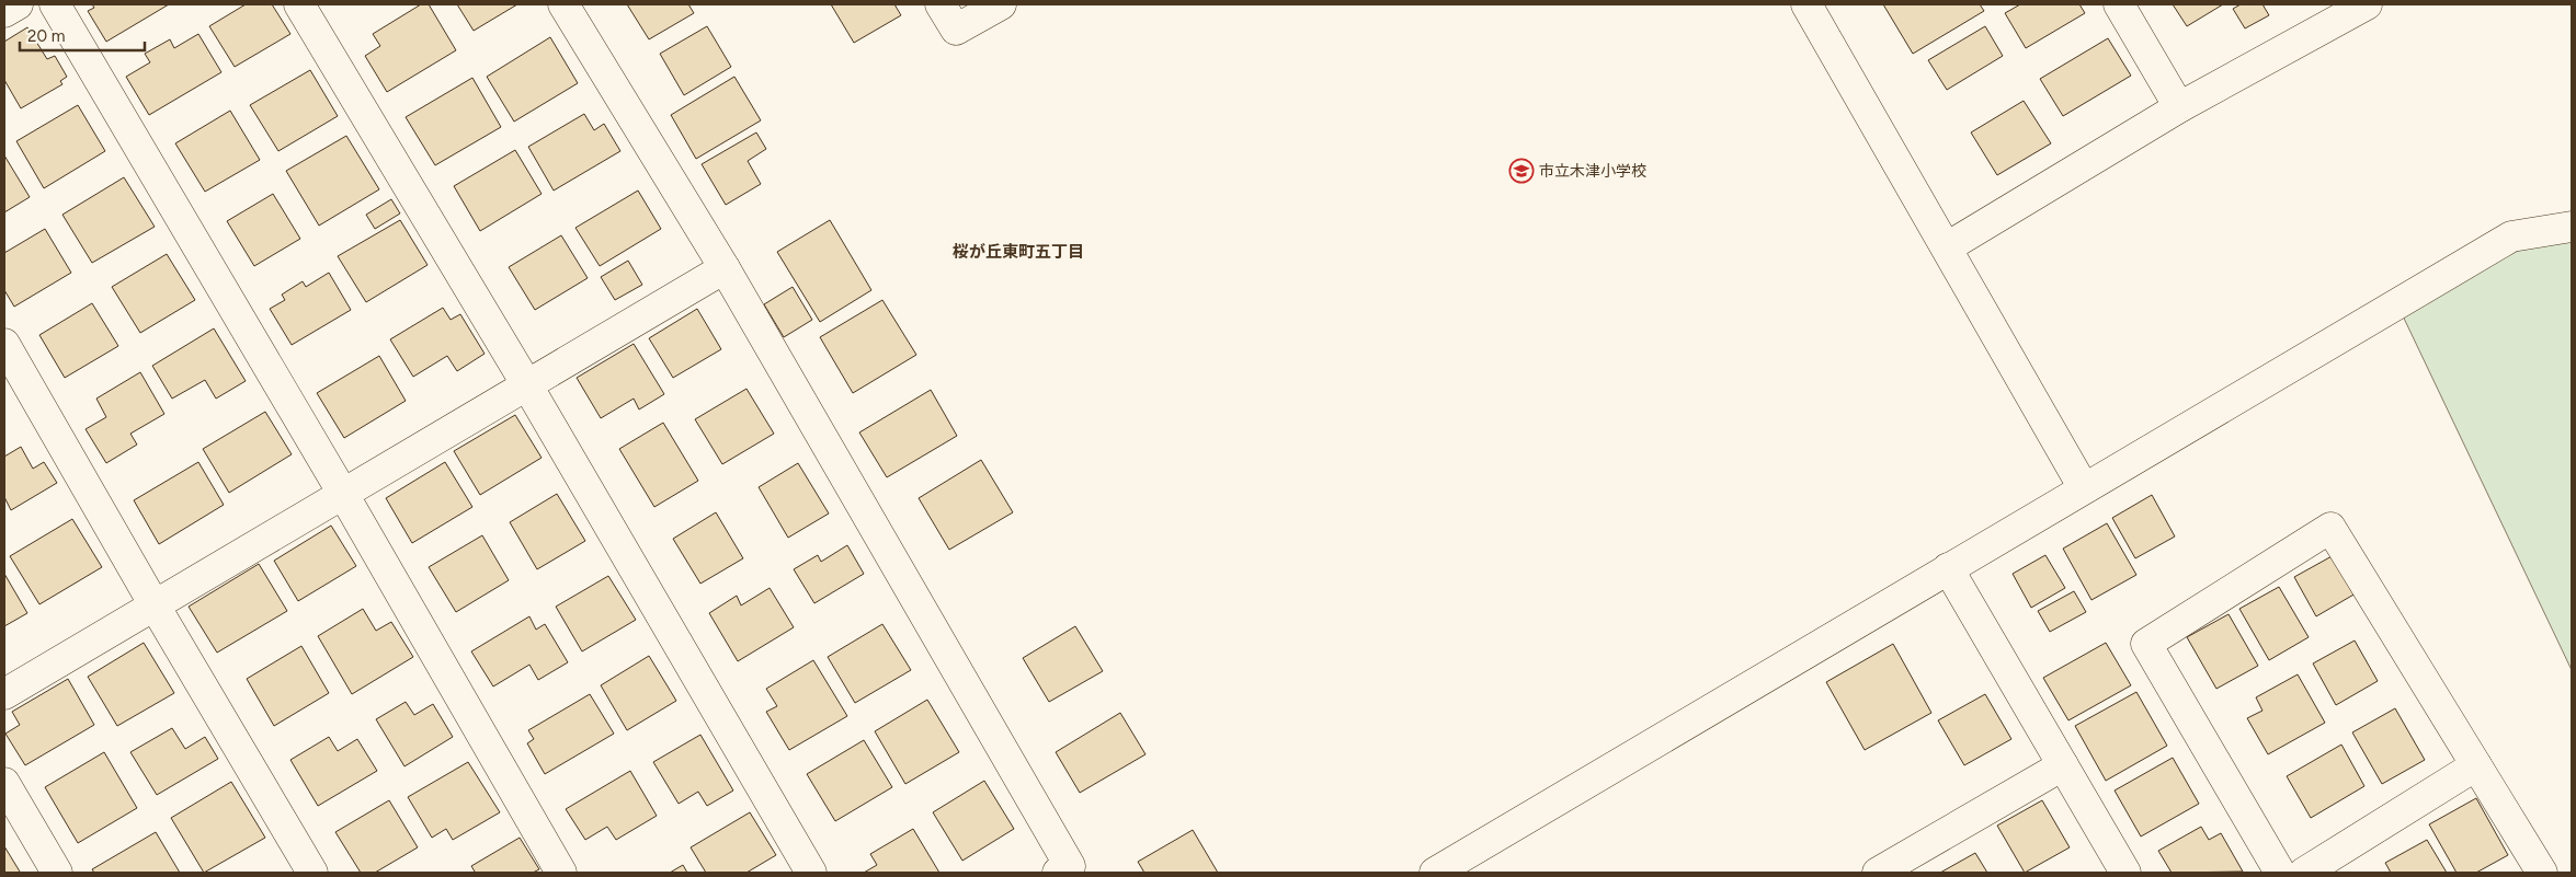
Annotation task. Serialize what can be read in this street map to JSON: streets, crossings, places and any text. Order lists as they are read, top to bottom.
{
  "districts": ["桜が丘東町五丁目"],
  "places": {
    "school or university": ["市立木津小学校"]
  },
  "scale_bar": "20 m"
}
